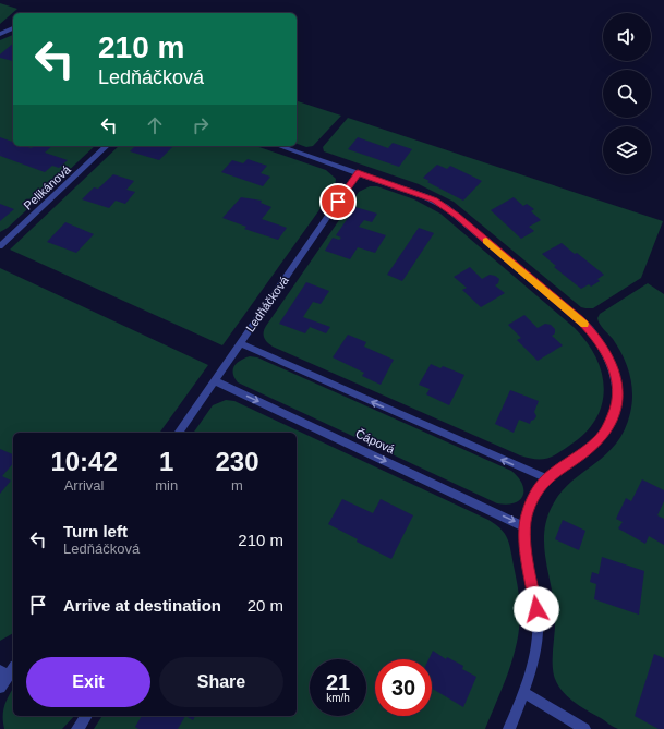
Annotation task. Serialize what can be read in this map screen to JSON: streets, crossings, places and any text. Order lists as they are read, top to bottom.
{
  "streets": {
    "street": ["Pelikánová", "Ledňáčková", "Čápová"]
  },
  "crossings": [
    ["Ledňáčková", "Čápová"]
  ],
  "page": {
    "turn": ["210 m", "Ledňáčková"],
    "eta": [
      "10:42",
      "Arrival",
      "1",
      "min",
      "230",
      "m"
    ],
    "list": [
      {
        "name": "Turn left",
        "note": "Ledňáčková",
        "value": "210 m"
      },
      {
        "name": "Arrive at destination",
        "value": "20 m"
      }
    ],
    "buttons": ["Exit", "Share"],
    "speed": "21 km/h",
    "limit": "30"
  }
}
